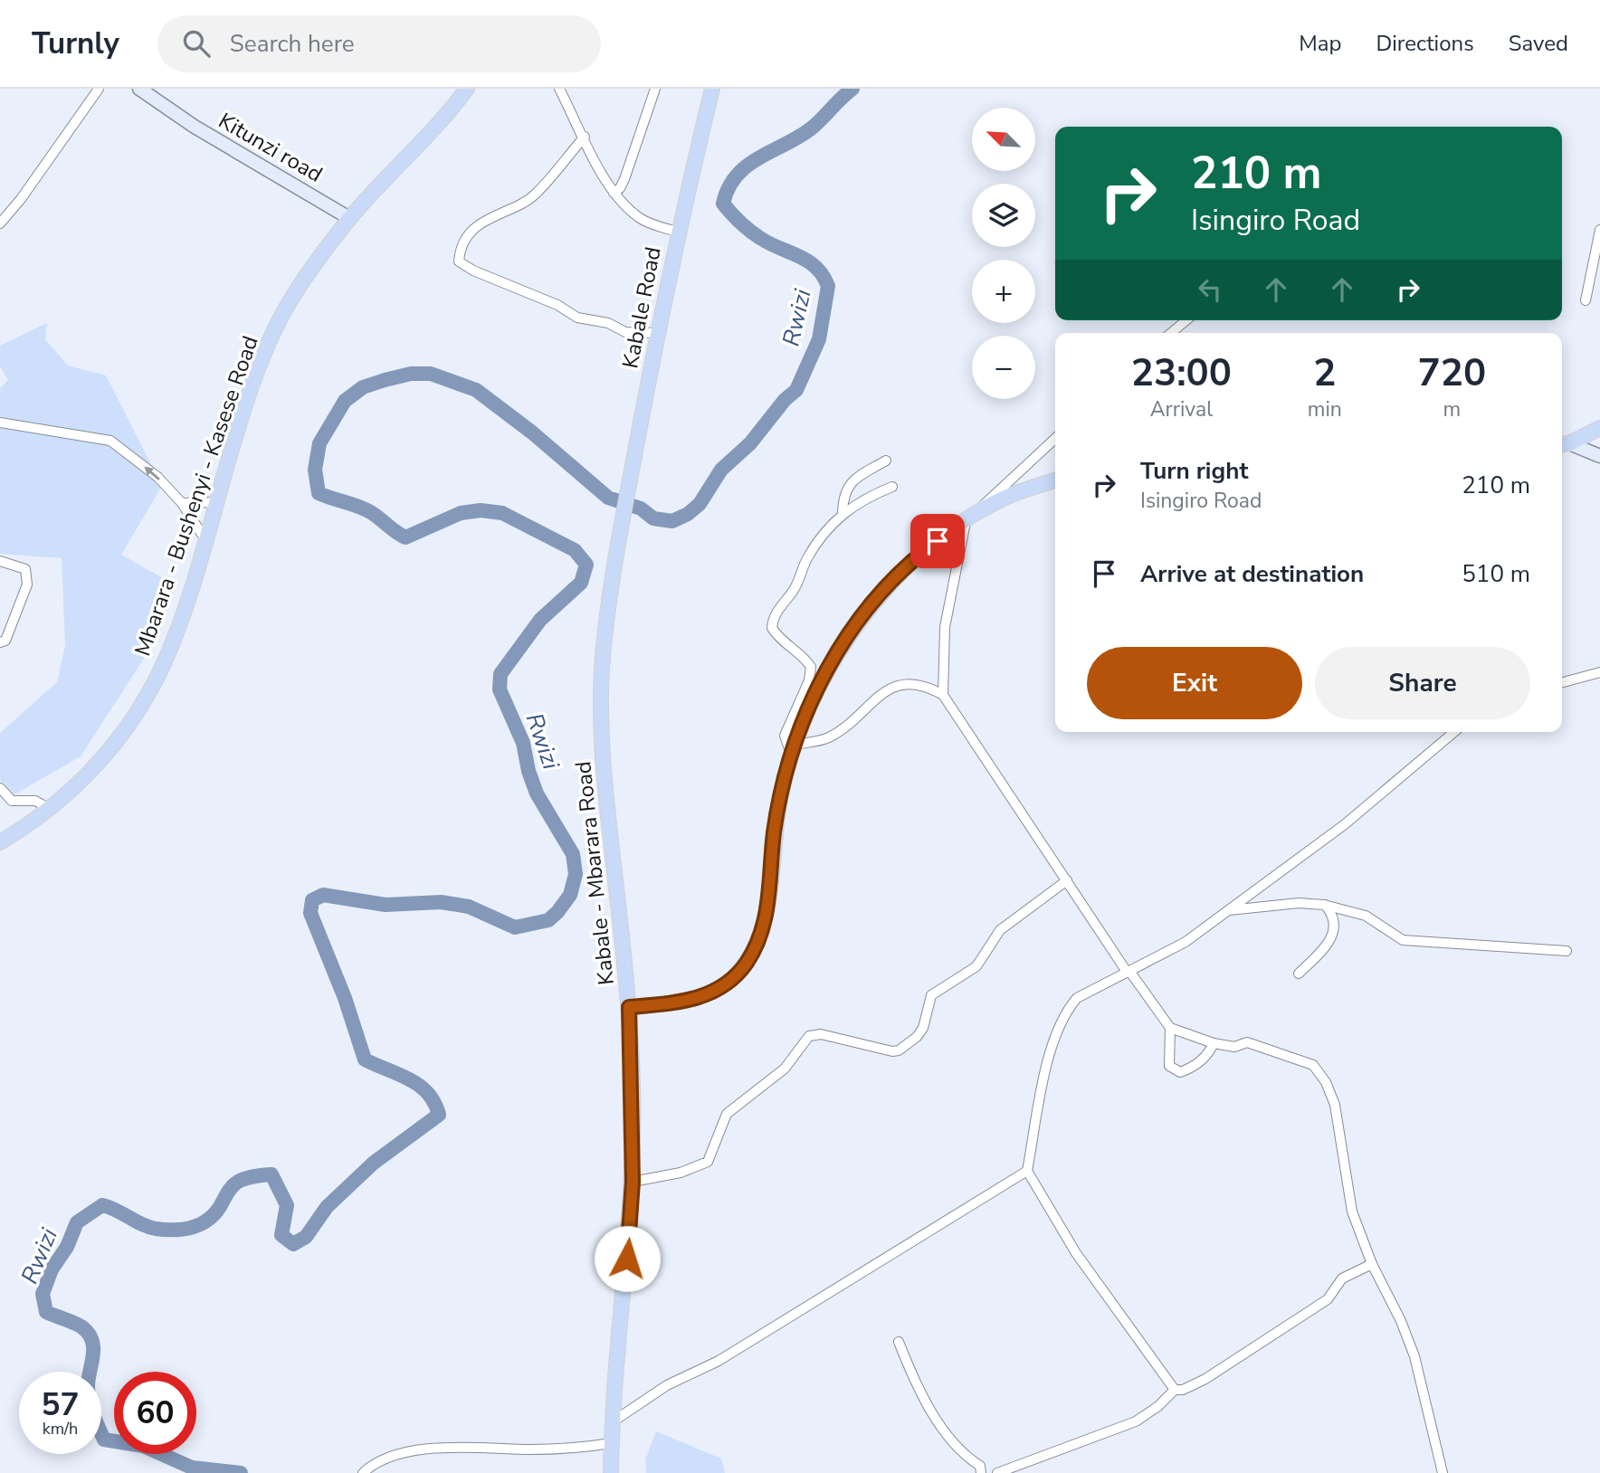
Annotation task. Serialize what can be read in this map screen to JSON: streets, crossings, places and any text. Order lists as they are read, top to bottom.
{
  "streets": {
    "main road": ["Kabale Road", "Mbarara - Bushenyi - Kasese Road", "Kabale - Mbarara Road"],
    "street": ["Kitunzi road"]
  },
  "crossings": [
    ["Kitunzi road", "Mbarara - Bushenyi - Kasese Road"],
    ["Kabale Road", "Kabale - Mbarara Road"]
  ],
  "water": ["Rwizi"],
  "north": "top left",
  "page": {
    "header": "Turnly",
    "search": "Search here",
    "nav": ["Map", "Directions", "Saved"],
    "map_buttons": ["+", "−"],
    "turn": ["210 m", "Isingiro Road"],
    "eta": [
      "23:00",
      "Arrival",
      "2",
      "min",
      "720",
      "m"
    ],
    "list": [
      {
        "name": "Turn right",
        "note": "Isingiro Road",
        "value": "210 m"
      },
      {
        "name": "Arrive at destination",
        "value": "510 m"
      }
    ],
    "buttons": ["Exit", "Share"],
    "speed": "57 km/h",
    "limit": "60"
  }
}
